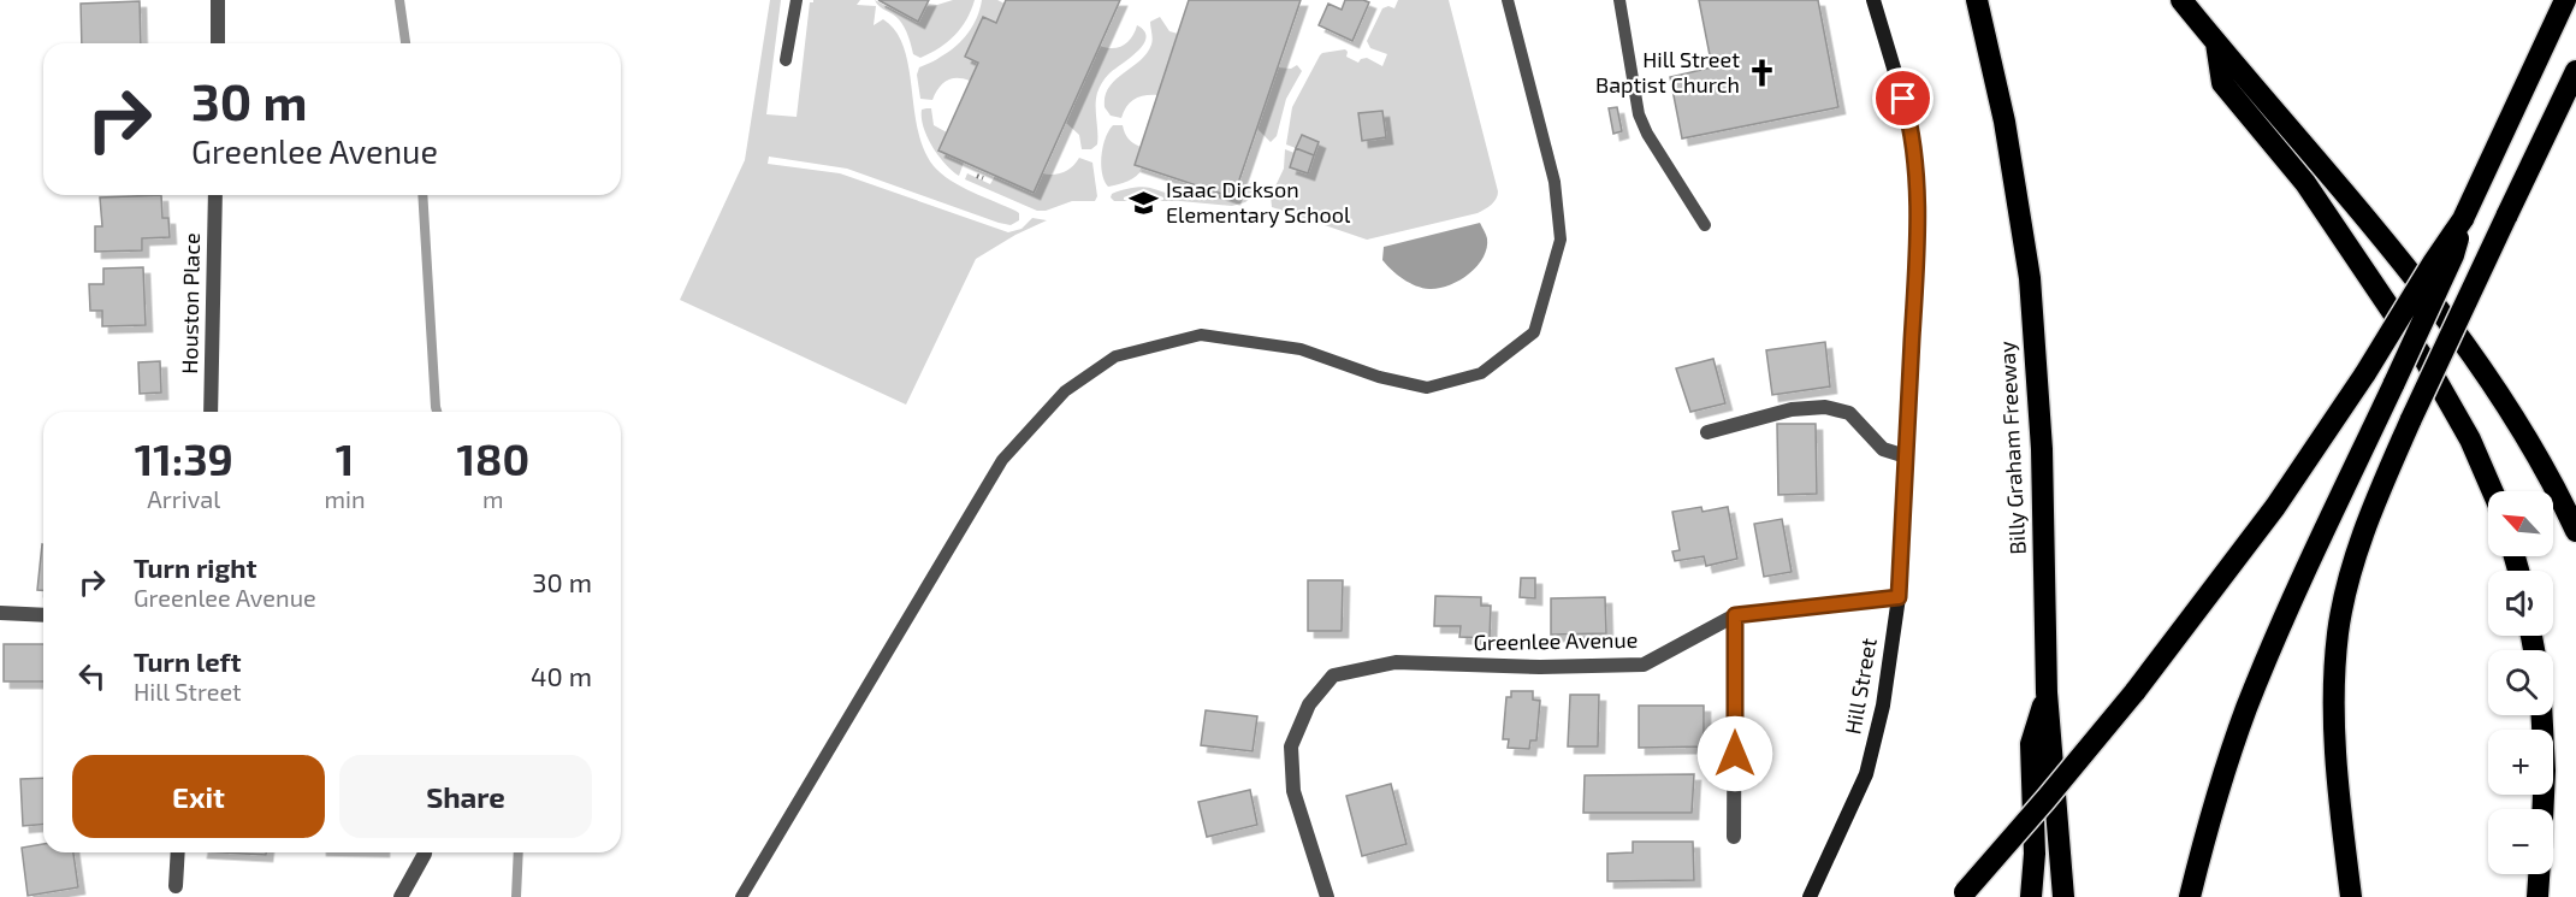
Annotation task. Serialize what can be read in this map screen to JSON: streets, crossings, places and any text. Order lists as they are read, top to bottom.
{
  "streets": {
    "highway": ["Billy Graham Freeway"],
    "street": ["Houston Place", "Greenlee Avenue", "Hill Street"]
  },
  "crossings": [
    ["Greenlee Avenue", "Hill Street"]
  ],
  "places": {
    "church": ["Hill Street Baptist Church"],
    "school or university": ["Isaac Dickson Elementary School"]
  },
  "north": "top left",
  "page": {
    "turn": ["30 m", "Greenlee Avenue"],
    "eta": [
      "11:39",
      "Arrival",
      "1",
      "min",
      "180",
      "m"
    ],
    "map_buttons": ["+", "−"],
    "list": [
      {
        "name": "Turn right",
        "note": "Greenlee Avenue",
        "value": "30 m"
      },
      {
        "name": "Turn left",
        "note": "Hill Street",
        "value": "40 m"
      }
    ],
    "buttons": ["Exit", "Share"]
  }
}
